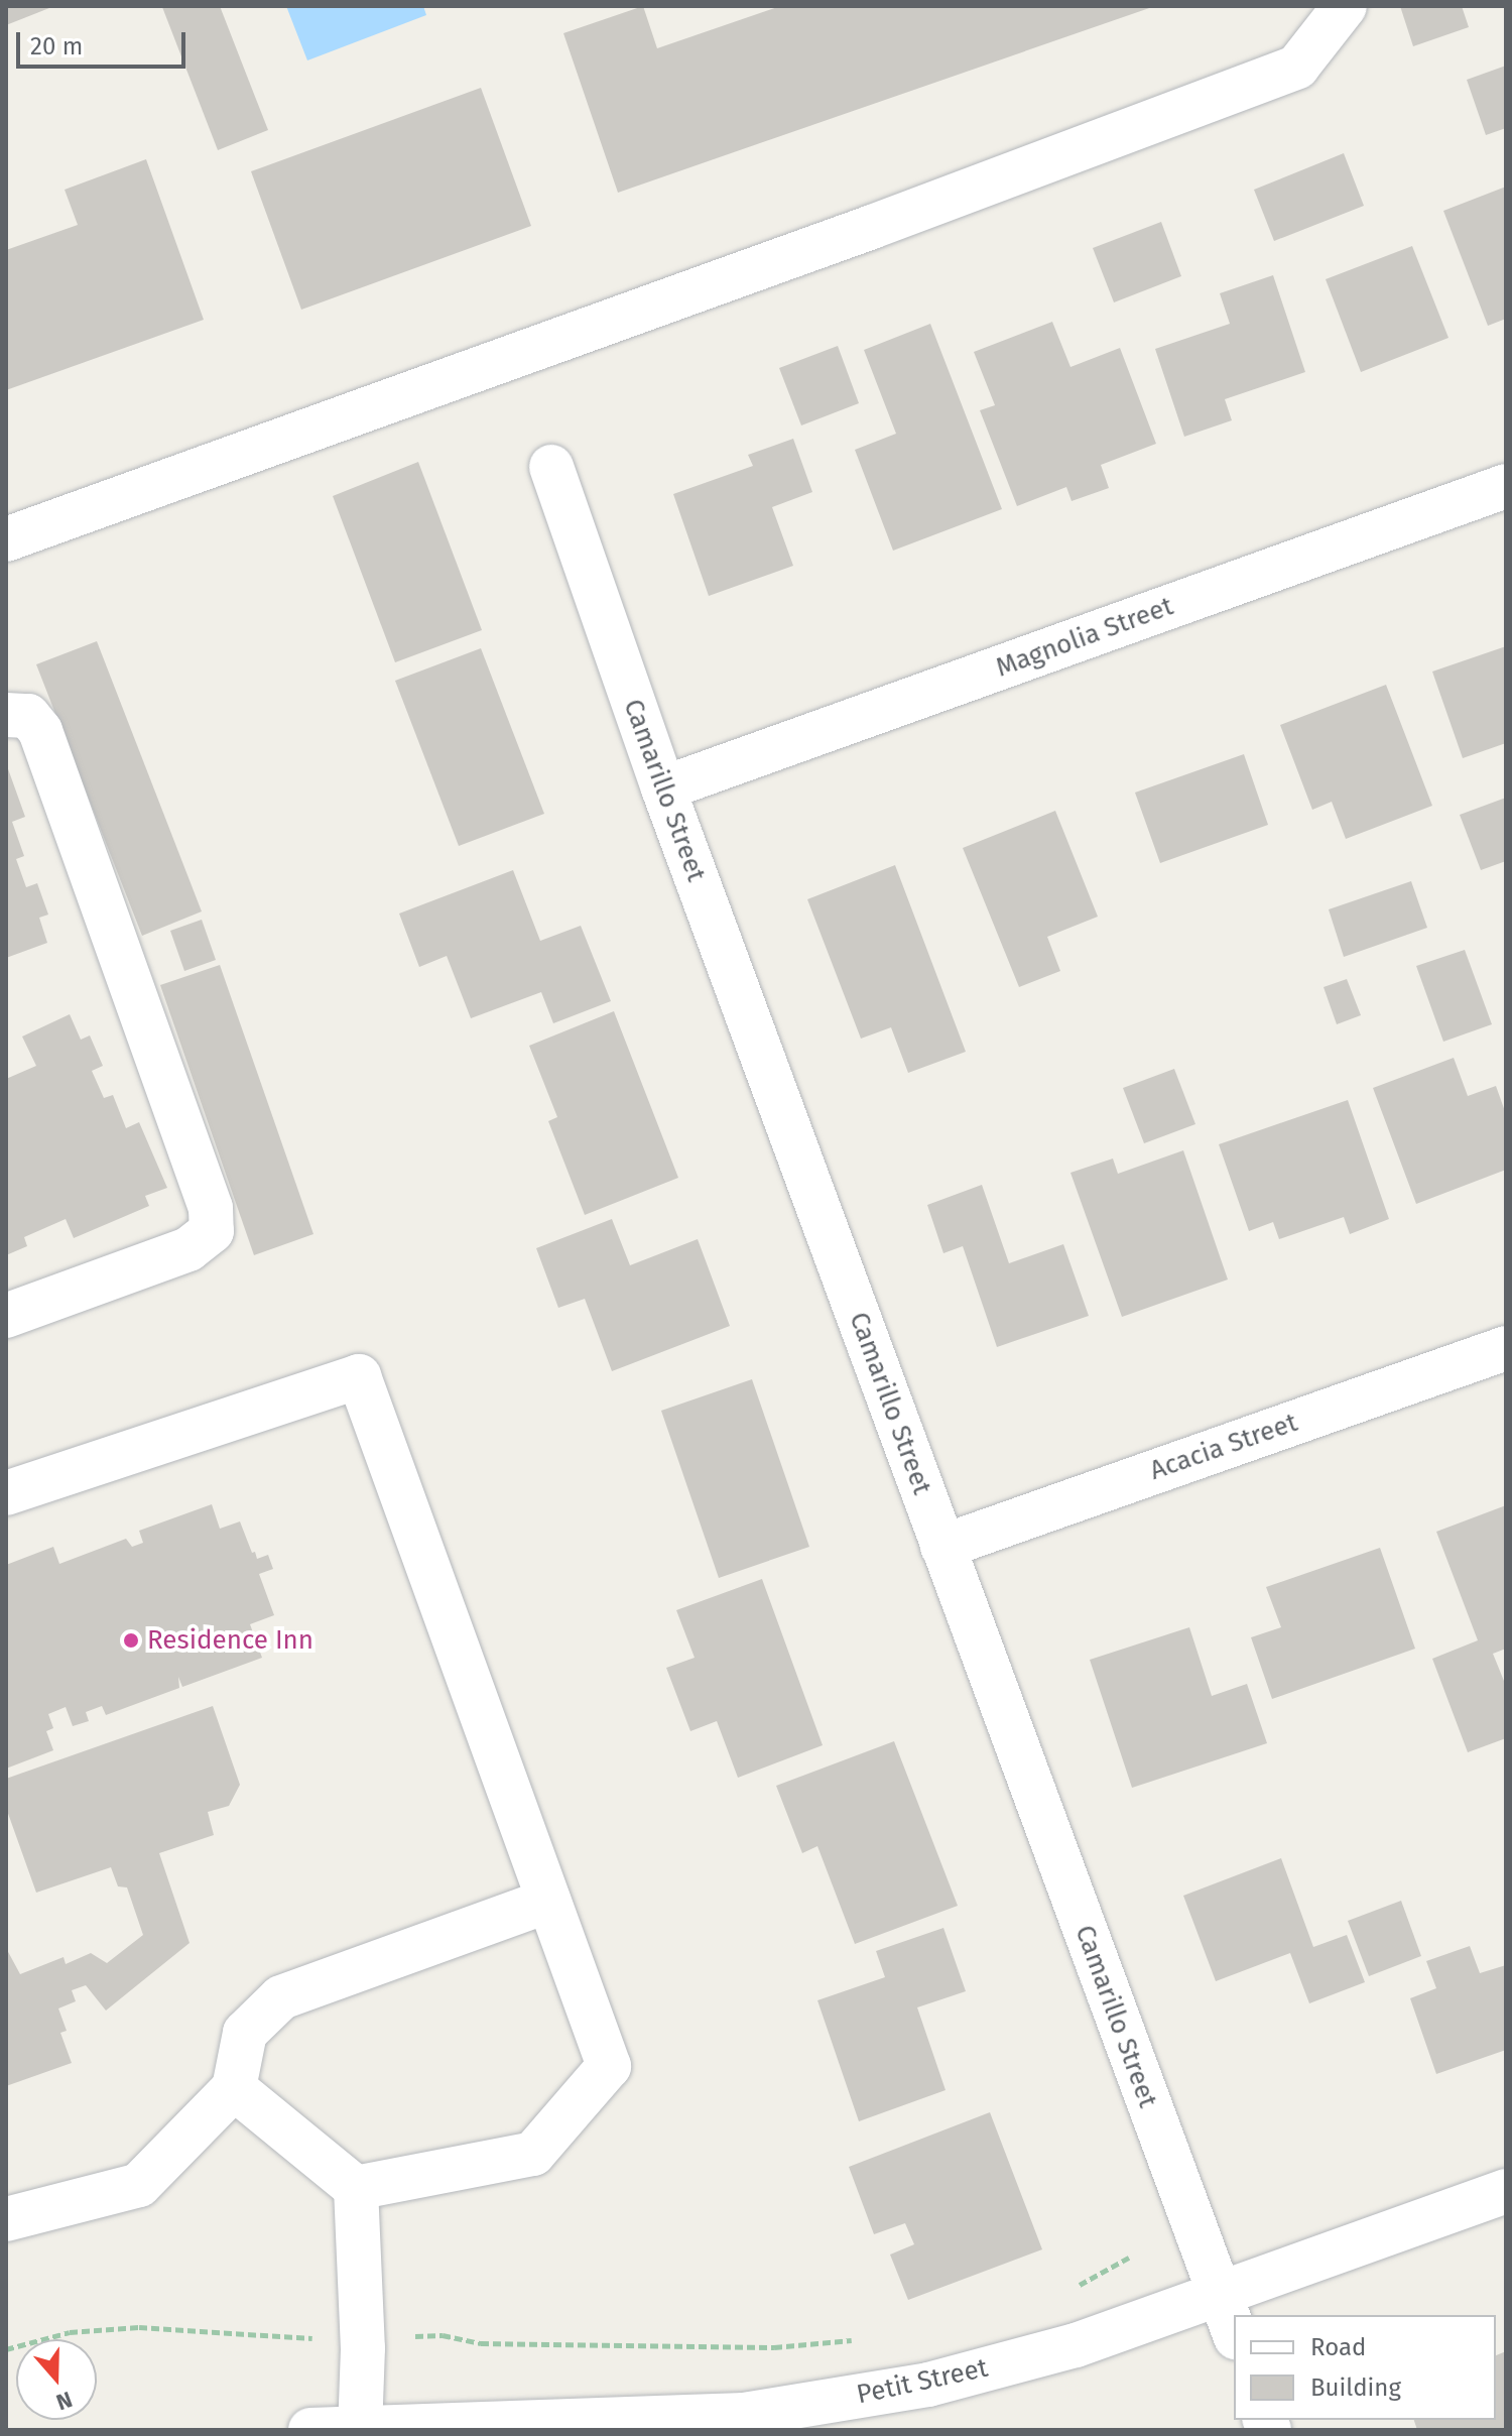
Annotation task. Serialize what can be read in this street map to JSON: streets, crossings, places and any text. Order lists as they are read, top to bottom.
{
  "streets": {
    "street": [
      "Magnolia Street",
      "Camarillo Street",
      "Acacia Street",
      "Petit Street"
    ]
  },
  "crossings": [
    ["Magnolia Street", "Camarillo Street"],
    ["Camarillo Street", "Acacia Street"],
    ["Camarillo Street", "Petit Street"]
  ],
  "places": ["Residence Inn"],
  "legend": ["Road", "Building"],
  "scale_bar": "20 m",
  "north": "bottom"
}
